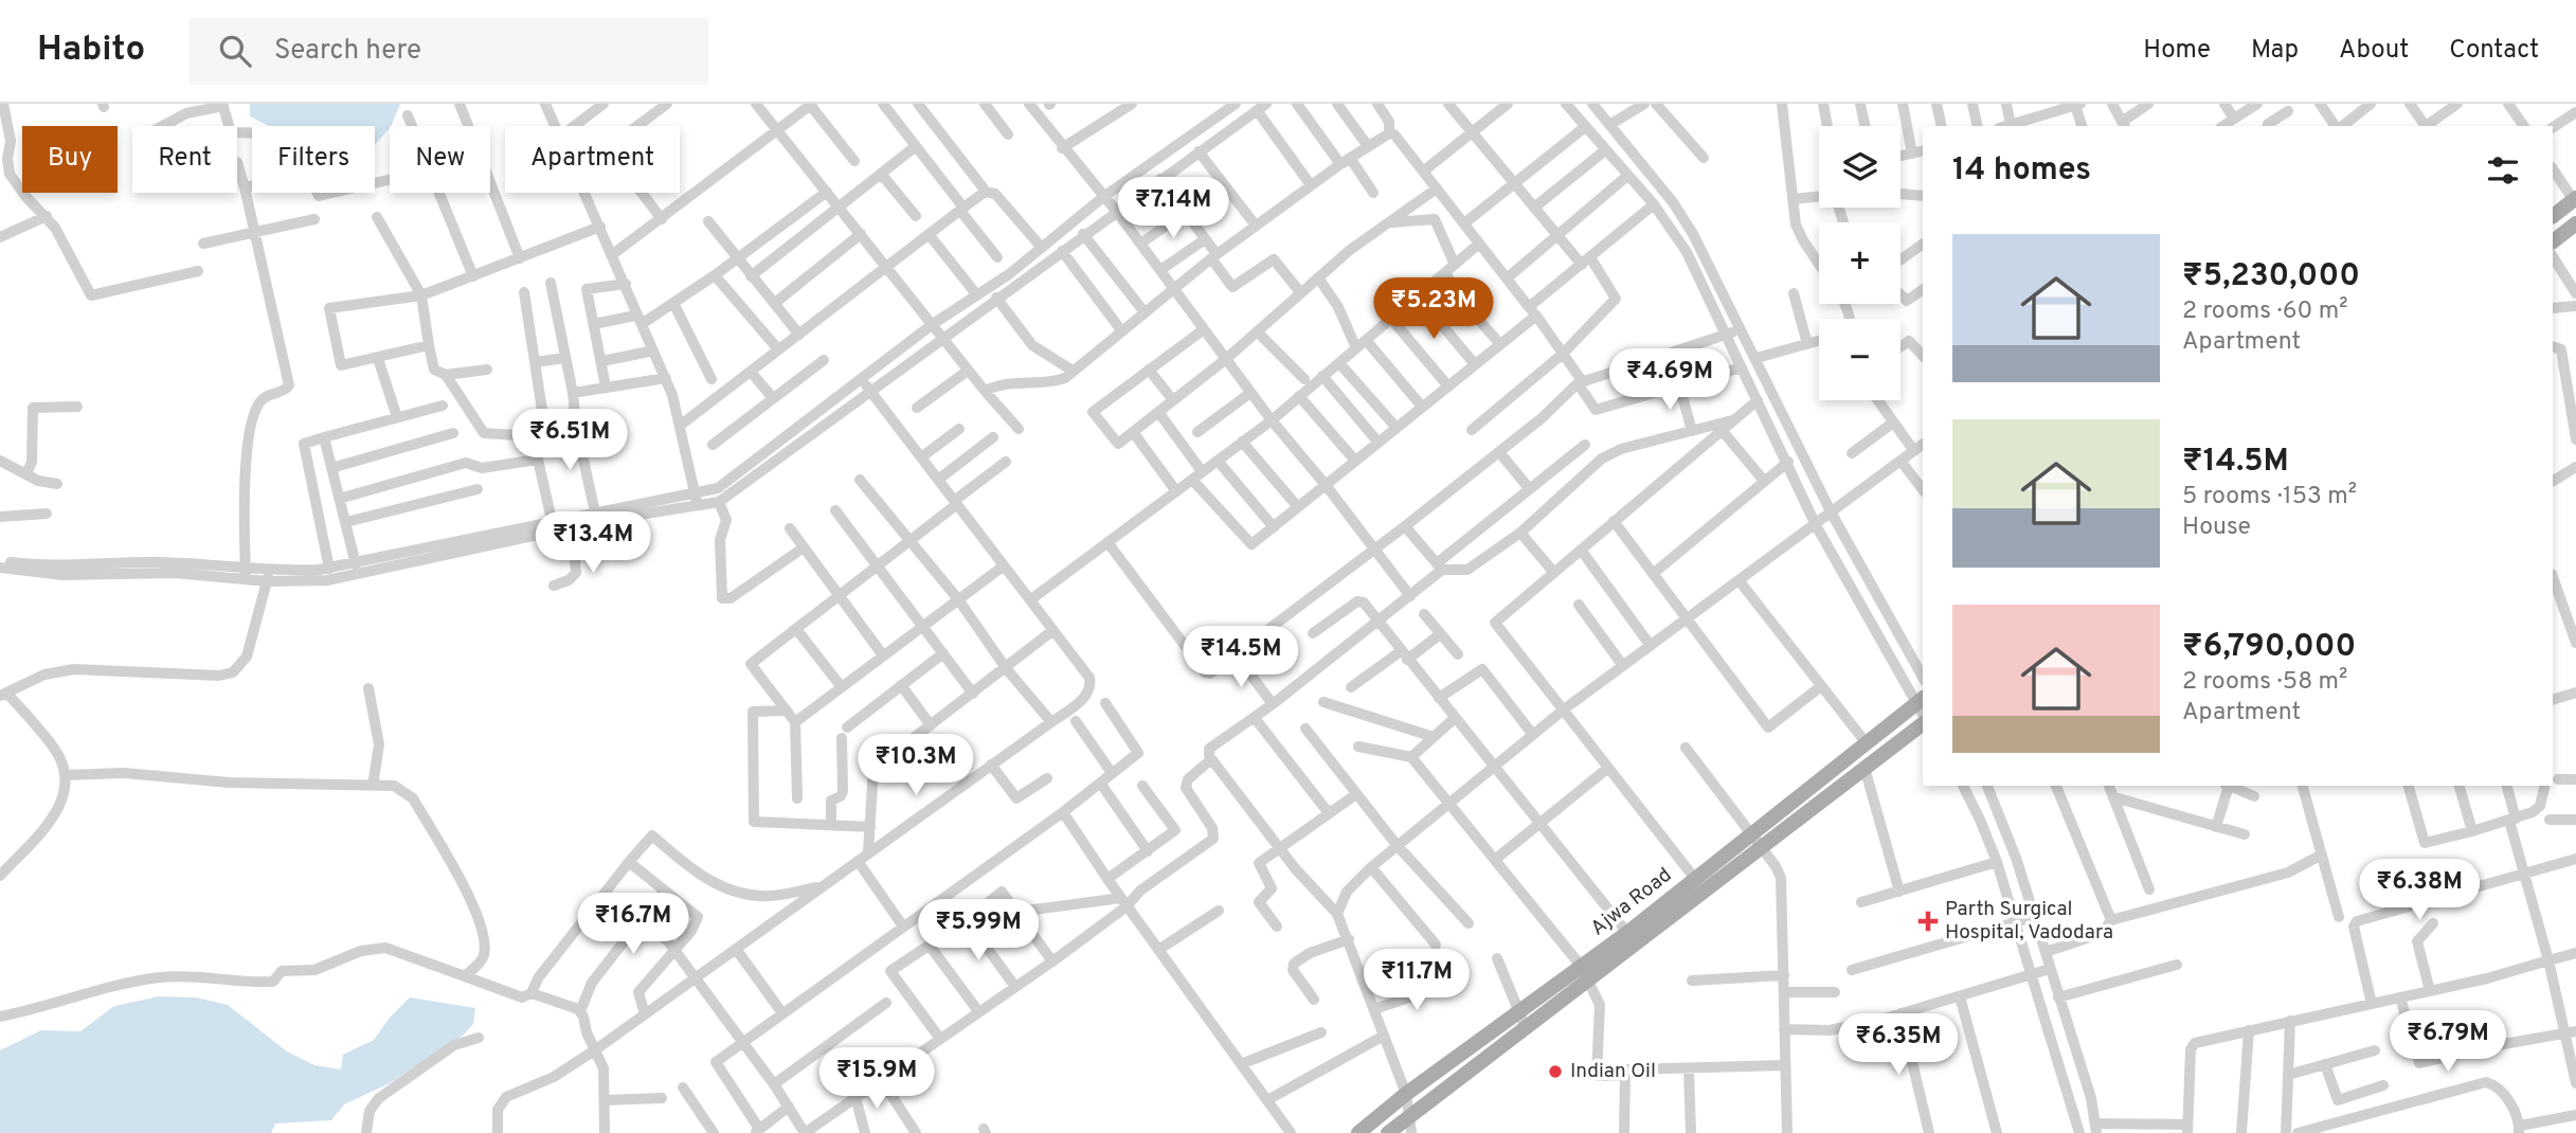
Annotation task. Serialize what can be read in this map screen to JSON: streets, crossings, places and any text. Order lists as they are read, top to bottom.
{
  "streets": {
    "main road": ["Ajwa Road"]
  },
  "places": {
    "health": ["Parth Surgical Hospital, Vadodara"],
    "other": ["Indian Oil"]
  },
  "page": {
    "header": "Habito",
    "search": "Search here",
    "nav": [
      "Home",
      "Map",
      "About",
      "Contact"
    ],
    "map_buttons": ["+", "−"],
    "chip": [
      "Buy",
      "Rent",
      "Filters",
      "New",
      "Apartment"
    ],
    "heading": "14 homes",
    "price": [
      "₹7.14M",
      "₹5.23M",
      "₹4.69M",
      "₹6.51M",
      "₹13.4M",
      "₹14.5M",
      "₹10.3M",
      "₹6.38M",
      "₹16.7M",
      "₹5.99M",
      "₹11.7M",
      "₹6.79M",
      "₹6.35M",
      "₹15.9M"
    ],
    "list": [
      {
        "name": "₹5,230,000",
        "note": "2 rooms · 60 m² · Apartment"
      },
      {
        "name": "₹14.5M",
        "note": "5 rooms · 153 m² · House"
      },
      {
        "name": "₹6,790,000",
        "note": "2 rooms · 58 m² · Apartment"
      }
    ]
  }
}
